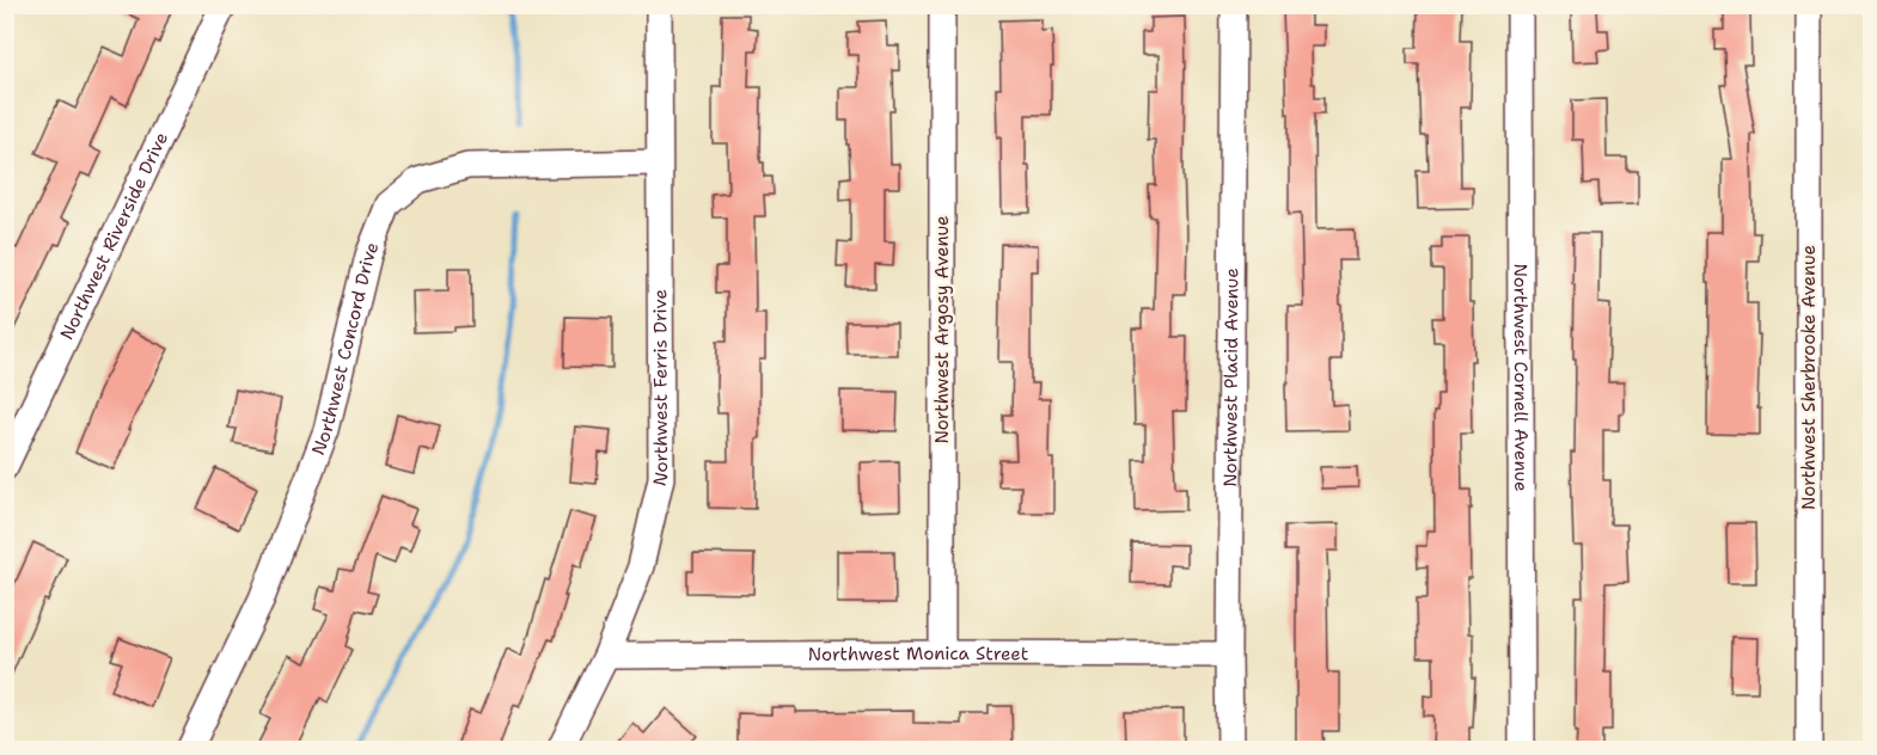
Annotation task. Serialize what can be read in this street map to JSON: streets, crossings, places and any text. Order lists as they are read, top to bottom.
{
  "streets": {
    "street": [
      "Northwest Riverside Drive",
      "Northwest Argosy Avenue",
      "Northwest Concord Drive",
      "Northwest Placid Avenue",
      "Northwest Cornell Avenue",
      "Northwest Sherbrooke Avenue",
      "Northwest Ferris Drive",
      "Northwest Monica Street"
    ]
  },
  "crossings": [
    ["Northwest Argosy Avenue", "Northwest Monica Street"],
    ["Northwest Concord Drive", "Northwest Ferris Drive"],
    ["Northwest Placid Avenue", "Northwest Monica Street"],
    ["Northwest Ferris Drive", "Northwest Monica Street"]
  ]
}
